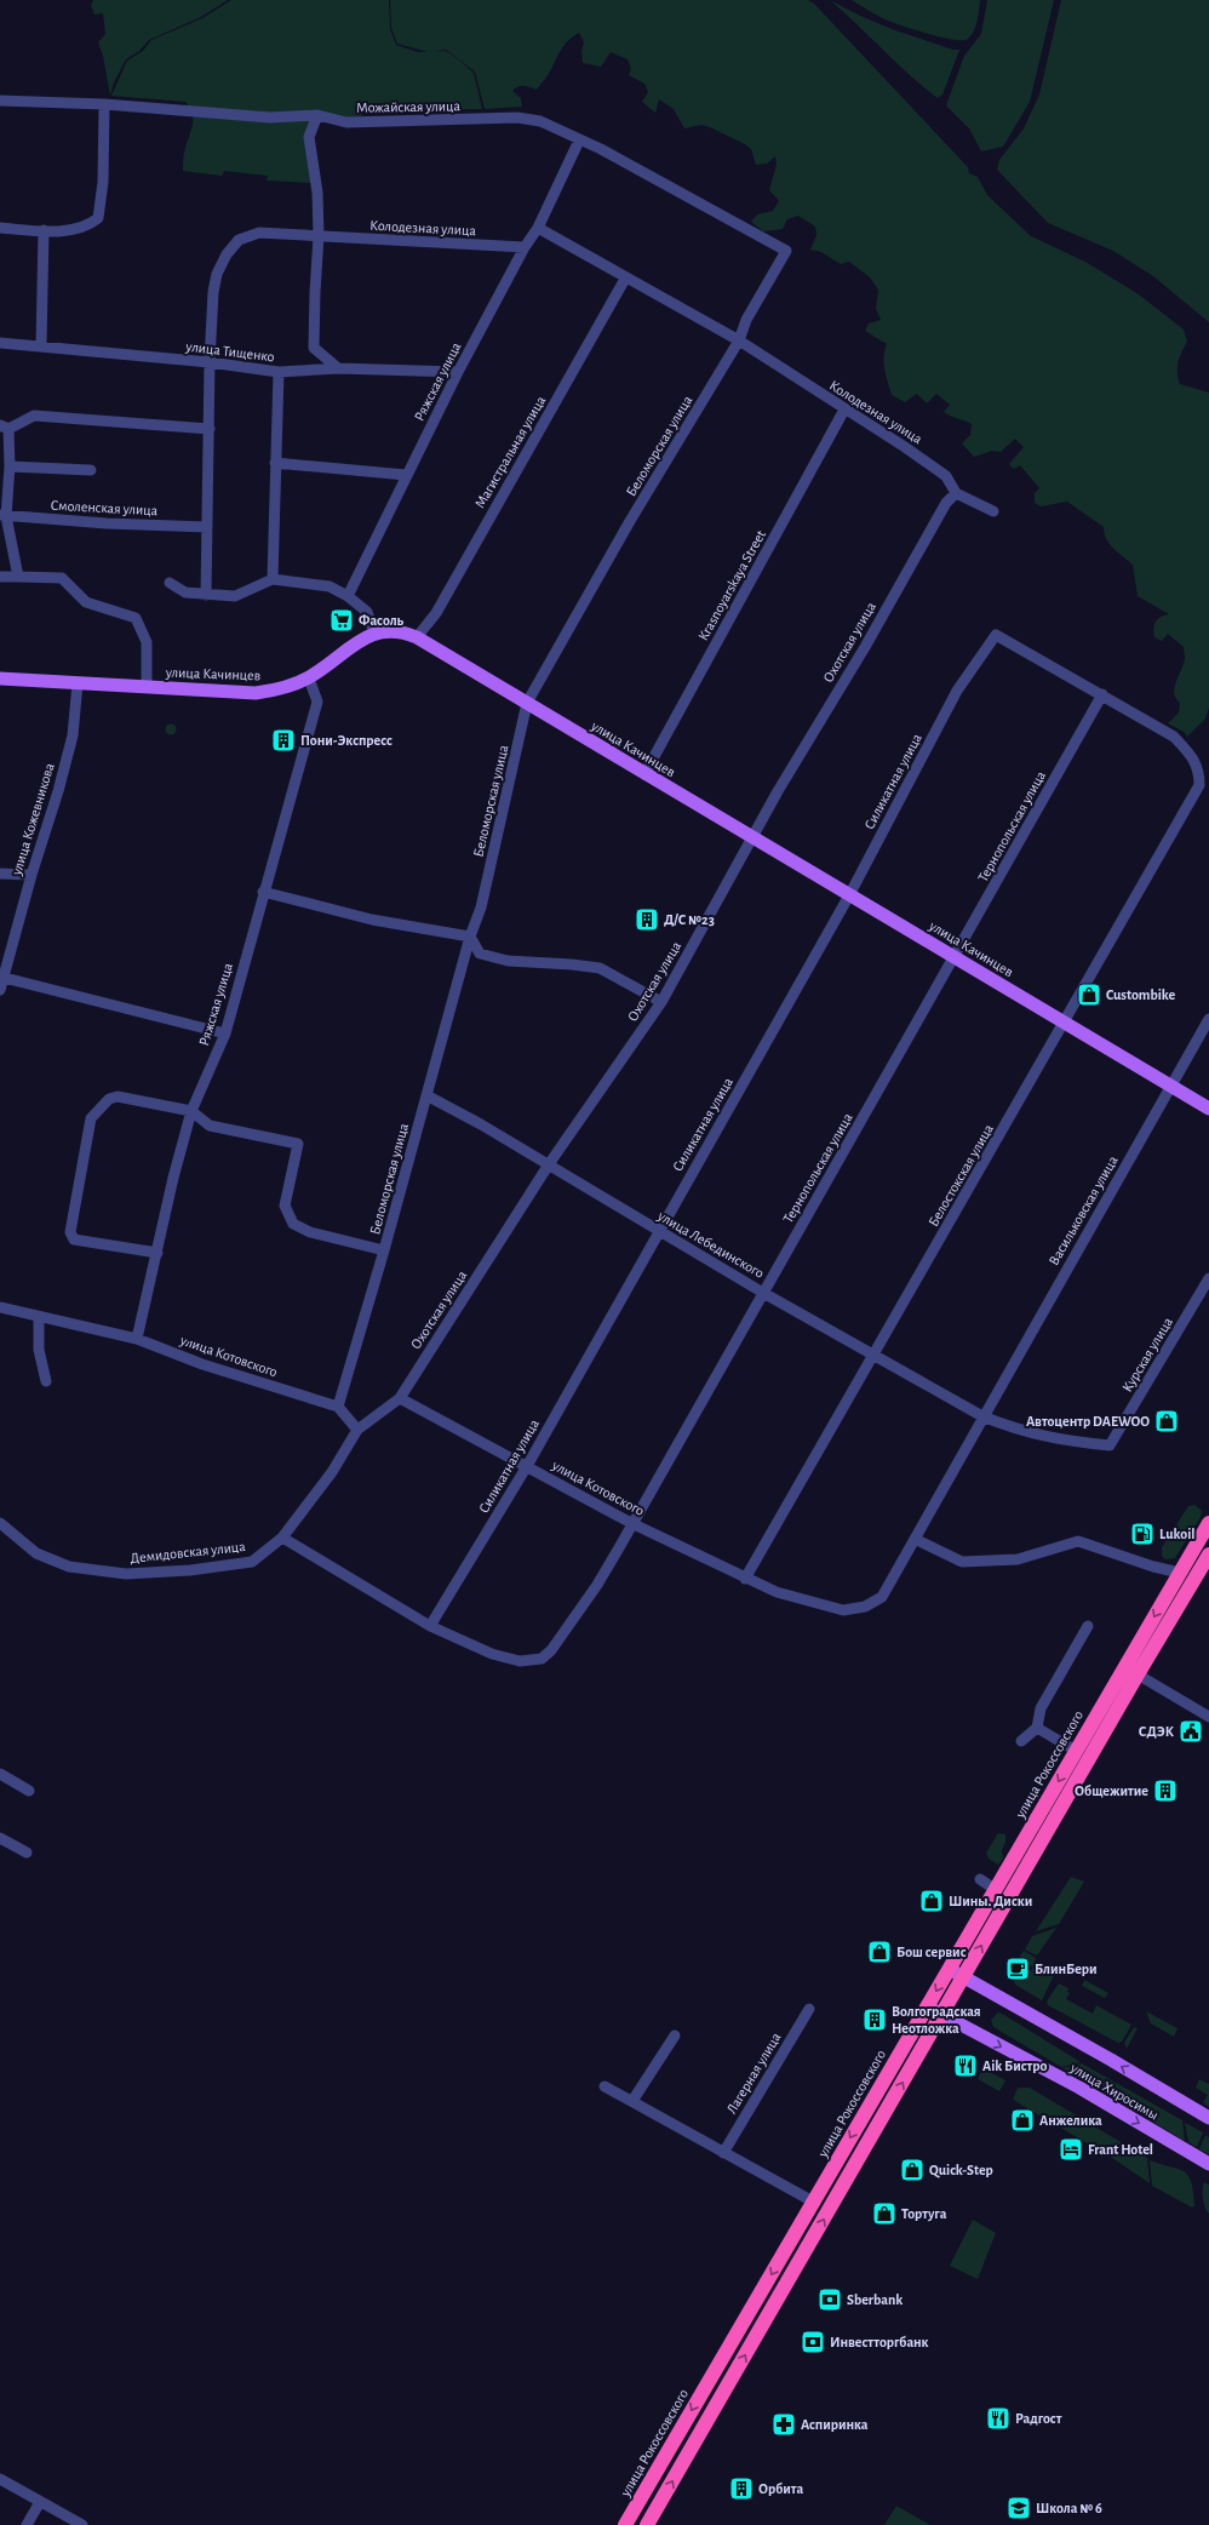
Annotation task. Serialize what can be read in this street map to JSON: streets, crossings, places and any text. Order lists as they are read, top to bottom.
{
  "streets": {
    "highway": ["улица Рокоссовского"],
    "main road": ["улица Качинцев", "улица Хиросимы"],
    "street": [
      "Можайская улица",
      "Колодезная улица",
      "улица Тищенко",
      "Ряжская улица",
      "Беломорская улица",
      "Магистральная улица",
      "Смоленская улица",
      "Krasnoyarskaya Street",
      "Охотская улица",
      "Силикатная улица",
      "улица Кожевникова",
      "Тернопольская улица",
      "Белостокская улица",
      "Васильковская улица",
      "улица Лебединского",
      "Курская улица",
      "улица Котовского",
      "Демидовская улица",
      "Лагерная улица"
    ]
  },
  "crossings": [
    ["Можайская улица", "Ряжская улица"],
    ["Можайская улица", "Беломорская улица"],
    ["Колодезная улица", "улица Тищенко"],
    ["Колодезная улица", "Ряжская улица"],
    ["Колодезная улица", "Беломорская улица"],
    ["Колодезная улица", "Магистральная улица"],
    ["Колодезная улица", "Смоленская улица"],
    ["Колодезная улица", "Krasnoyarskaya Street"],
    ["Колодезная улица", "Охотская улица"],
    ["улица Тищенко", "Ряжская улица"],
    ["Ряжская улица", "улица Качинцев"],
    ["Ряжская улица", "улица Котовского"],
    ["Беломорская улица", "улица Качинцев"],
    ["Беломорская улица", "улица Лебединского"],
    ["Беломорская улица", "улица Котовского"],
    ["Магистральная улица", "улица Качинцев"],
    ["Krasnoyarskaya Street", "улица Качинцев"],
    ["Охотская улица", "улица Качинцев"],
    ["Охотская улица", "улица Лебединского"],
    ["Охотская улица", "улица Котовского"],
    ["улица Качинцев", "Силикатная улица"],
    ["улица Качинцев", "улица Кожевникова"],
    ["улица Качинцев", "Тернопольская улица"],
    ["улица Качинцев", "Белостокская улица"],
    ["улица Качинцев", "Васильковская улица"],
    ["Силикатная улица", "Тернопольская улица"],
    ["Силикатная улица", "Белостокская улица"],
    ["Силикатная улица", "улица Лебединского"],
    ["Силикатная улица", "улица Котовского"],
    ["Тернопольская улица", "Белостокская улица"],
    ["Тернопольская улица", "улица Лебединского"],
    ["Тернопольская улица", "улица Котовского"],
    ["Белостокская улица", "улица Лебединского"],
    ["Белостокская улица", "улица Котовского"],
    ["Васильковская улица", "улица Лебединского"],
    ["Васильковская улица", "Курская улица"],
    ["Васильковская улица", "улица Котовского"],
    ["улица Лебединского", "Курская улица"],
    ["улица Лебединского", "улица Котовского"],
    ["Курская улица", "улица Котовского"],
    ["улица Рокоссовского", "улица Хиросимы"]
  ],
  "places": {
    "supermarket": ["Фасоль"],
    "building": [
      "Пони-Экспресс",
      "Д/С №23",
      "Общежитие",
      "Волгоградская Неотложка",
      "Орбита"
    ],
    "shop": [
      "Custombike",
      "Автоцентр DAEWOO",
      "Шины. Диски",
      "Бош сервис",
      "Анжелика",
      "Quick-Step",
      "Тортуга"
    ],
    "fuel station": ["Lukoil"],
    "public building": ["СДЭК"],
    "cafe": ["БлинБери"],
    "restaurant": ["Aik Бистро", "Радгост"],
    "hotel": ["Frant Hotel"],
    "bank": ["Sberbank", "Инвестторгбанк"],
    "pharmacy": ["Аспиринка"],
    "school or university": ["Школа № 6"]
  }
}
